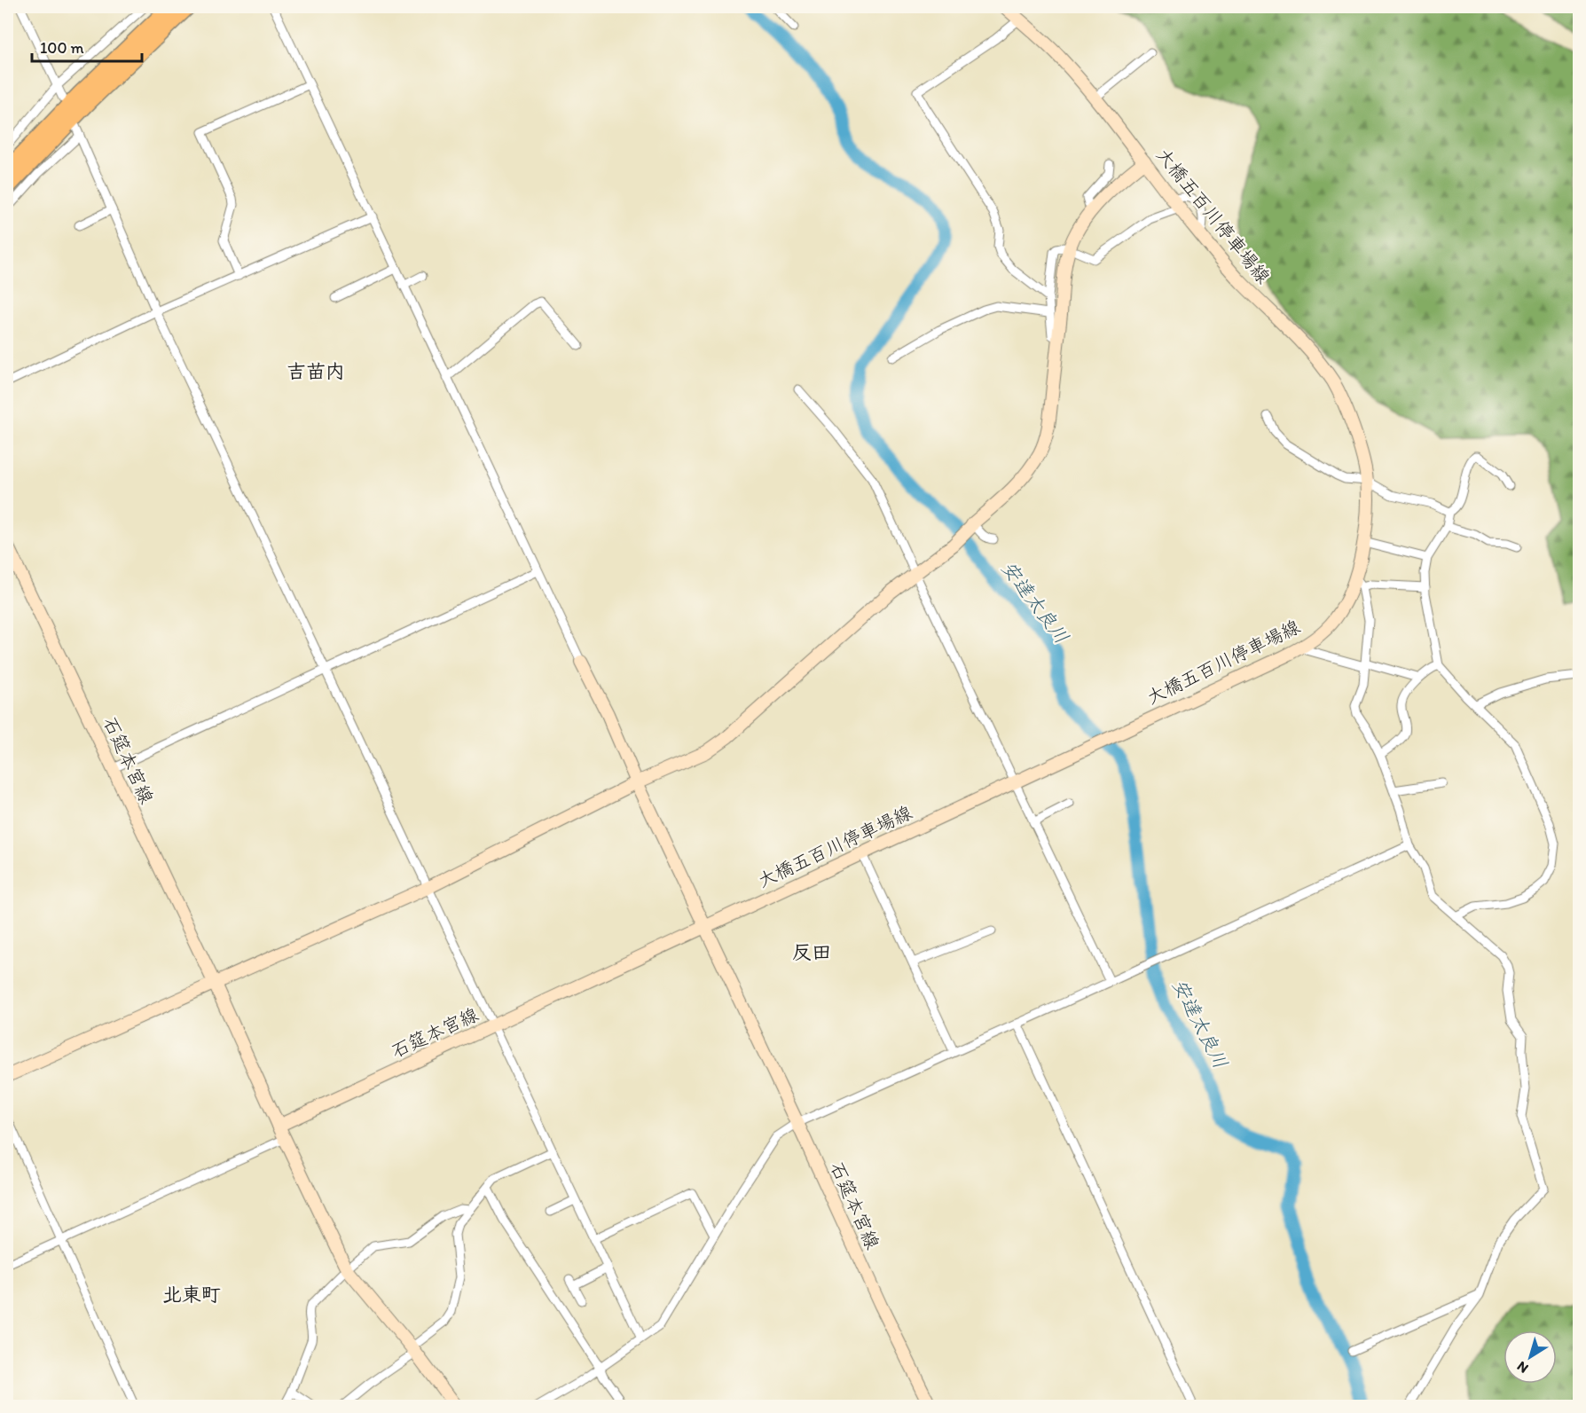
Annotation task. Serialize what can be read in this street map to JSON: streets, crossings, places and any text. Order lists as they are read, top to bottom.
{
  "streets": {
    "main road": ["大橋五百川停車場線", "石筵本宮線"]
  },
  "crossings": [
    ["大橋五百川停車場線", "石筵本宮線"]
  ],
  "districts": ["吉苗内", "反田", "北東町"],
  "water": ["安達太良川"],
  "scale_bar": "100 m",
  "north": "bottom left"
}
